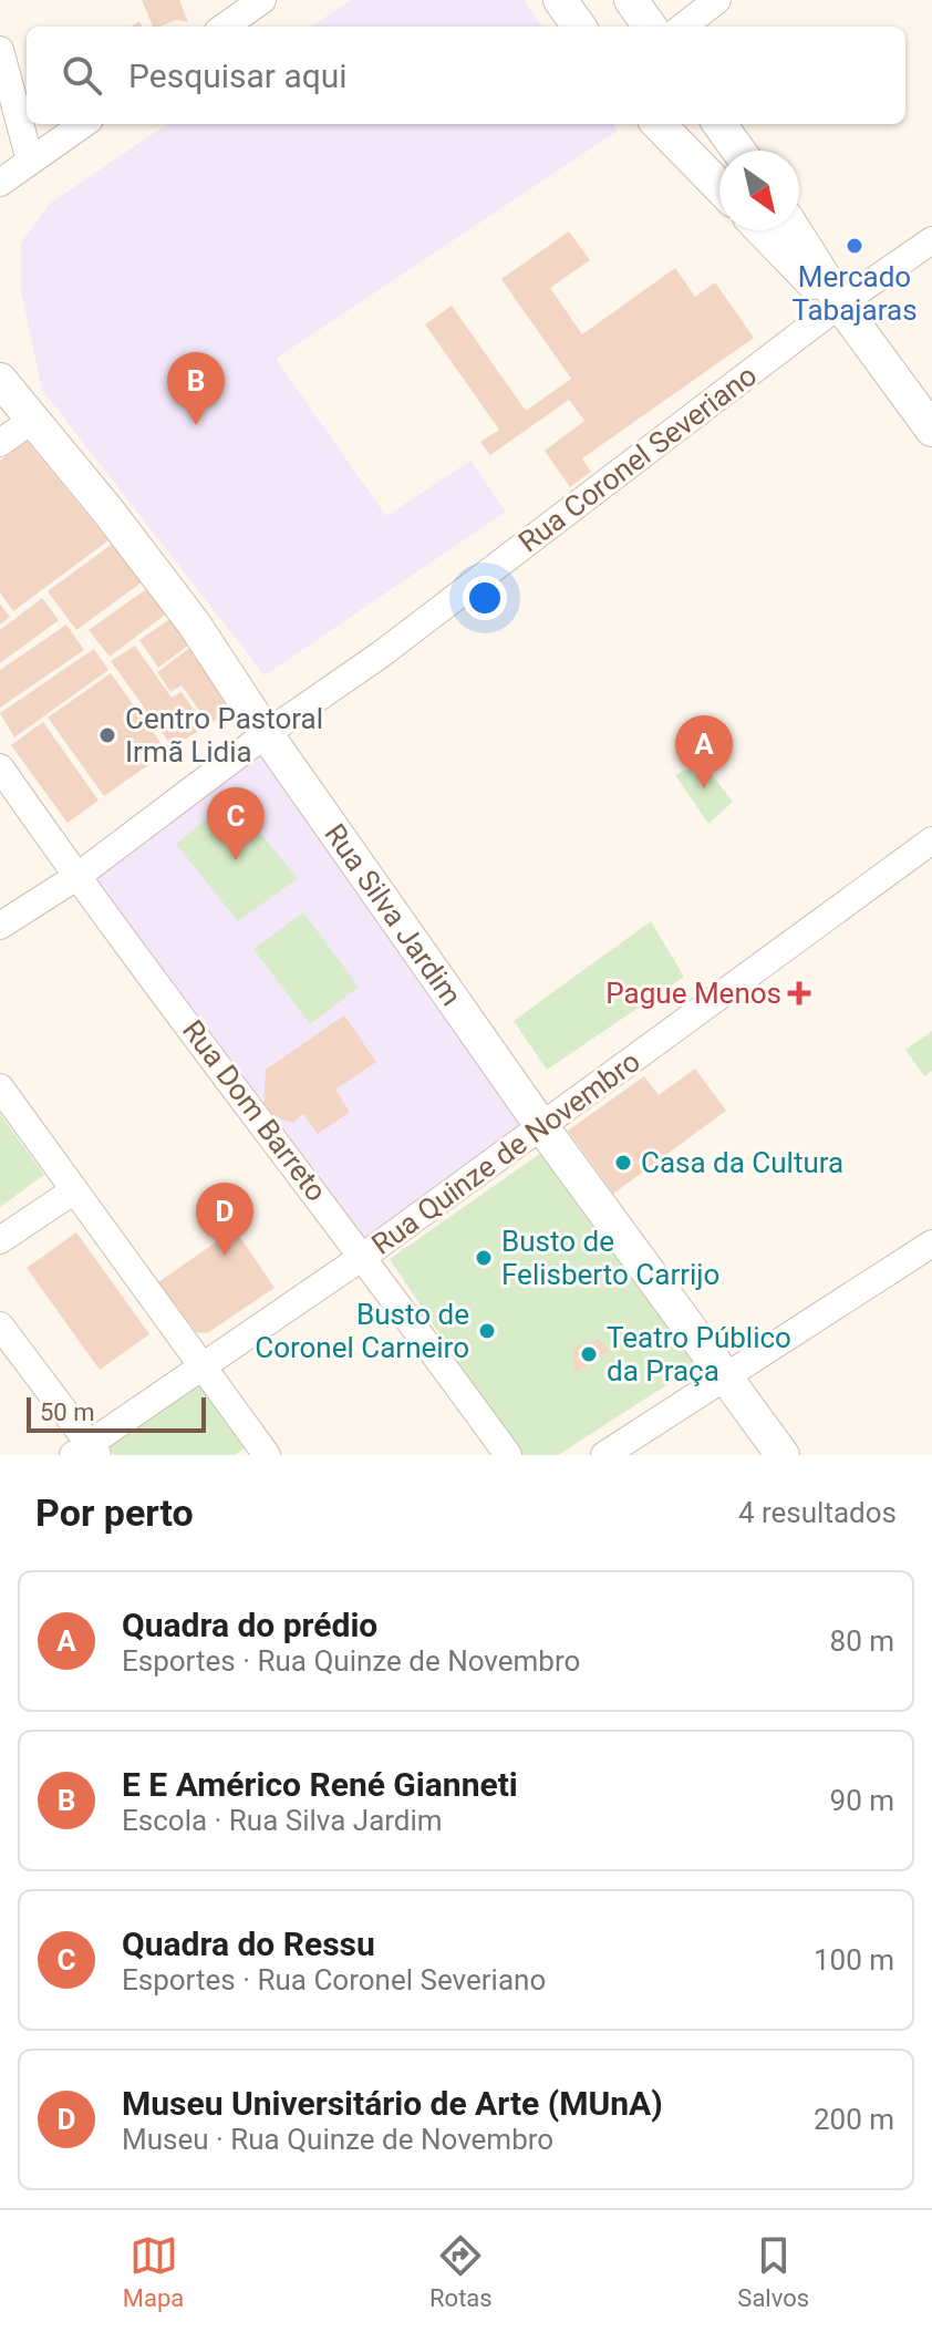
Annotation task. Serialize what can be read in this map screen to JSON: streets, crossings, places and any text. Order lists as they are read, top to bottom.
{
  "streets": {
    "street": [
      "Rua Coronel Severiano",
      "Rua Silva Jardim",
      "Rua Dom Barreto",
      "Rua Quinze de Novembro"
    ]
  },
  "crossings": [
    ["Rua Coronel Severiano", "Rua Silva Jardim"],
    ["Rua Coronel Severiano", "Rua Dom Barreto"],
    ["Rua Silva Jardim", "Rua Quinze de Novembro"],
    ["Rua Dom Barreto", "Rua Quinze de Novembro"]
  ],
  "places": {
    "other": [
      "Mercado Tabajaras",
      "Centro Pastoral Irmã Lidia",
      "Casa da Cultura",
      "Busto de Felisberto Carrijo",
      "Busto de Coronel Carneiro",
      "Teatro Público da Praça"
    ],
    "health": ["Pague Menos"]
  },
  "scale_bar": "50 m",
  "north": "bottom right",
  "page": {
    "search": "Pesquisar aqui",
    "pins": [
      "B",
      "A",
      "C",
      "D"
    ],
    "scale": "50 m",
    "heading": ["Por perto", "4 resultados"],
    "list": [
      {
        "mark": "A",
        "name": "Quadra do prédio",
        "note": "Esportes · Rua Quinze de Novembro",
        "value": "80 m"
      },
      {
        "mark": "B",
        "name": "E E Américo René Gianneti",
        "note": "Escola · Rua Silva Jardim",
        "value": "90 m"
      },
      {
        "mark": "C",
        "name": "Quadra do Ressu",
        "note": "Esportes · Rua Coronel Severiano",
        "value": "100 m"
      },
      {
        "mark": "D",
        "name": "Museu Universitário de Arte (MUnA)",
        "note": "Museu · Rua Quinze de Novembro",
        "value": "200 m"
      }
    ],
    "nav": ["Mapa", "Rotas", "Salvos"]
  }
}
